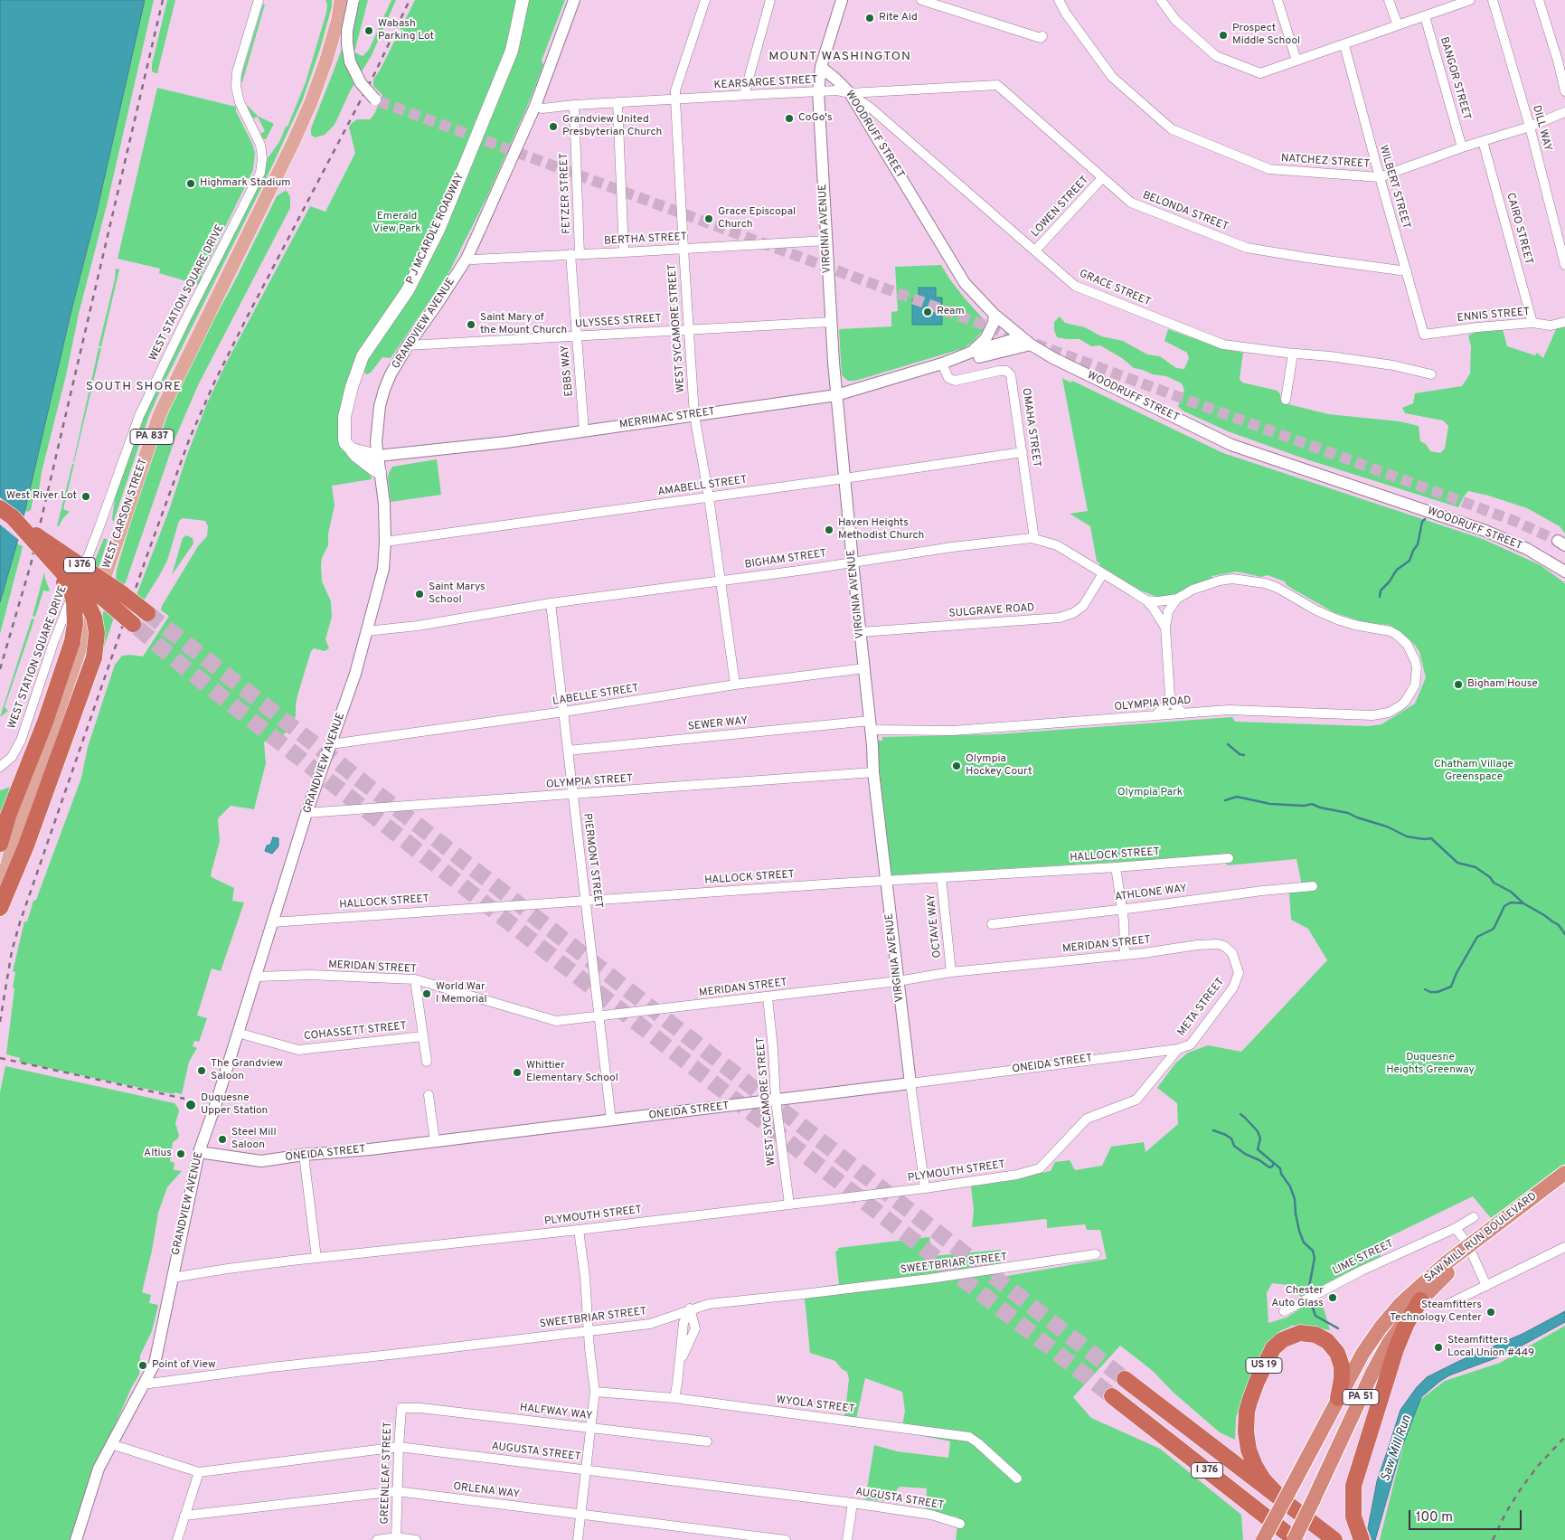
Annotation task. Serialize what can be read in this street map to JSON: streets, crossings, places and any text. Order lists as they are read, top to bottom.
{
  "streets": {
    "highway": [
      "I 376",
      "SAW MILL RUN BOULEVARD",
      "US 19",
      "PA 51"
    ],
    "main road": ["P J MCARDLE ROADWAY", "PA 837", "WEST CARSON STREET"],
    "street": [
      "BANGOR STREET",
      "KEARSARGE STREET",
      "DILL WAY",
      "WOODRUFF STREET",
      "NATCHEZ STREET",
      "WILBERT STREET",
      "FETZER STREET",
      "LOWEN STREET",
      "BELONDA STREET",
      "VIRGINIA AVENUE",
      "CAIRO STREET",
      "BERTHA STREET",
      "GRACE STREET",
      "WEST STATION SQUARE DRIVE",
      "ENNIS STREET",
      "ULYSSES STREET",
      "GRANDVIEW AVENUE",
      "WEST SYCAMORE STREET",
      "EBBS WAY",
      "MERRIMAC STREET",
      "OMAHA STREET",
      "AMABELL STREET",
      "BIGHAM STREET",
      "SULGRAVE ROAD",
      "LABELLE STREET",
      "OLYMPIA ROAD",
      "SEWER WAY",
      "OLYMPIA STREET",
      "HALLOCK STREET",
      "PIERMONT STREET",
      "ATHLONE WAY",
      "OCTAVE WAY",
      "MERIDAN STREET",
      "META STREET",
      "COHASSETT STREET",
      "ONEIDA STREET",
      "PLYMOUTH STREET",
      "LIME STREET",
      "SWEETBRIAR STREET",
      "WYOLA STREET",
      "HALFWAY WAY",
      "AUGUSTA STREET",
      "GREENLEAF STREET",
      "ORLENA WAY"
    ]
  },
  "crossings": [
    ["BANGOR STREET", "NATCHEZ STREET"],
    ["KEARSARGE STREET", "WOODRUFF STREET"],
    ["KEARSARGE STREET", "FETZER STREET"],
    ["KEARSARGE STREET", "BELONDA STREET"],
    ["KEARSARGE STREET", "VIRGINIA AVENUE"],
    ["KEARSARGE STREET", "GRACE STREET"],
    ["KEARSARGE STREET", "GRANDVIEW AVENUE"],
    ["KEARSARGE STREET", "WEST SYCAMORE STREET"],
    ["DILL WAY", "NATCHEZ STREET"],
    ["WOODRUFF STREET", "VIRGINIA AVENUE"],
    ["WOODRUFF STREET", "GRACE STREET"],
    ["WOODRUFF STREET", "MERRIMAC STREET"],
    ["NATCHEZ STREET", "WILBERT STREET"],
    ["NATCHEZ STREET", "CAIRO STREET"],
    ["WILBERT STREET", "BELONDA STREET"],
    ["WILBERT STREET", "ENNIS STREET"],
    ["FETZER STREET", "BERTHA STREET"],
    ["FETZER STREET", "EBBS WAY"],
    ["LOWEN STREET", "BELONDA STREET"],
    ["LOWEN STREET", "GRACE STREET"],
    ["VIRGINIA AVENUE", "BERTHA STREET"],
    ["VIRGINIA AVENUE", "ULYSSES STREET"],
    ["VIRGINIA AVENUE", "MERRIMAC STREET"],
    ["VIRGINIA AVENUE", "AMABELL STREET"],
    ["VIRGINIA AVENUE", "BIGHAM STREET"],
    ["VIRGINIA AVENUE", "SULGRAVE ROAD"],
    ["VIRGINIA AVENUE", "LABELLE STREET"],
    ["VIRGINIA AVENUE", "OLYMPIA ROAD"],
    ["VIRGINIA AVENUE", "SEWER WAY"],
    ["VIRGINIA AVENUE", "OLYMPIA STREET"],
    ["VIRGINIA AVENUE", "HALLOCK STREET"],
    ["VIRGINIA AVENUE", "MERIDAN STREET"],
    ["VIRGINIA AVENUE", "ONEIDA STREET"],
    ["VIRGINIA AVENUE", "PLYMOUTH STREET"],
    ["CAIRO STREET", "ENNIS STREET"],
    ["BERTHA STREET", "GRANDVIEW AVENUE"],
    ["BERTHA STREET", "WEST SYCAMORE STREET"],
    ["BERTHA STREET", "EBBS WAY"],
    ["ULYSSES STREET", "GRANDVIEW AVENUE"],
    ["ULYSSES STREET", "WEST SYCAMORE STREET"],
    ["ULYSSES STREET", "EBBS WAY"],
    ["GRANDVIEW AVENUE", "MERRIMAC STREET"],
    ["GRANDVIEW AVENUE", "AMABELL STREET"],
    ["GRANDVIEW AVENUE", "BIGHAM STREET"],
    ["GRANDVIEW AVENUE", "LABELLE STREET"],
    ["GRANDVIEW AVENUE", "OLYMPIA STREET"],
    ["GRANDVIEW AVENUE", "HALLOCK STREET"],
    ["GRANDVIEW AVENUE", "MERIDAN STREET"],
    ["GRANDVIEW AVENUE", "COHASSETT STREET"],
    ["GRANDVIEW AVENUE", "ONEIDA STREET"],
    ["GRANDVIEW AVENUE", "PLYMOUTH STREET"],
    ["GRANDVIEW AVENUE", "SWEETBRIAR STREET"],
    ["GRANDVIEW AVENUE", "AUGUSTA STREET"],
    ["WEST SYCAMORE STREET", "MERRIMAC STREET"],
    ["WEST SYCAMORE STREET", "AMABELL STREET"],
    ["WEST SYCAMORE STREET", "BIGHAM STREET"],
    ["WEST SYCAMORE STREET", "LABELLE STREET"],
    ["WEST SYCAMORE STREET", "MERIDAN STREET"],
    ["WEST SYCAMORE STREET", "ONEIDA STREET"],
    ["WEST SYCAMORE STREET", "PLYMOUTH STREET"],
    ["EBBS WAY", "MERRIMAC STREET"],
    ["MERRIMAC STREET", "OMAHA STREET"],
    ["OMAHA STREET", "AMABELL STREET"],
    ["OMAHA STREET", "BIGHAM STREET"],
    ["BIGHAM STREET", "SULGRAVE ROAD"],
    ["BIGHAM STREET", "PIERMONT STREET"],
    ["I 376", "SAW MILL RUN BOULEVARD"],
    ["I 376", "US 19"],
    ["LABELLE STREET", "PIERMONT STREET"],
    ["OLYMPIA ROAD", "SEWER WAY"],
    ["SEWER WAY", "PIERMONT STREET"],
    ["OLYMPIA STREET", "PIERMONT STREET"],
    ["HALLOCK STREET", "PIERMONT STREET"],
    ["HALLOCK STREET", "OCTAVE WAY"],
    ["PIERMONT STREET", "MERIDAN STREET"],
    ["PIERMONT STREET", "ONEIDA STREET"],
    ["OCTAVE WAY", "MERIDAN STREET"],
    ["MERIDAN STREET", "META STREET"],
    ["META STREET", "ONEIDA STREET"],
    ["META STREET", "PLYMOUTH STREET"],
    ["SAW MILL RUN BOULEVARD", "US 19"],
    ["HALFWAY WAY", "GREENLEAF STREET"],
    ["AUGUSTA STREET", "GREENLEAF STREET"],
    ["GREENLEAF STREET", "ORLENA WAY"]
  ],
  "districts": ["MOUNT WASHINGTON", "SOUTH SHORE"],
  "water": ["Saw Mill Run"],
  "parks": [
    "Emerald View Park",
    "Chatham Village Greenspace",
    "Olympia Park",
    "Duquesne Heights Greenway"
  ],
  "places": [
    "Rite Aid",
    "Wabash Parking Lot",
    "Prospect Middle School",
    "CoGo's",
    "Grandview United Presbyterian Church",
    "Highmark Stadium",
    "Grace Episcopal Church",
    "Ream",
    "Saint Mary of the Mount Church",
    "West River Lot",
    "Haven Heights Methodist Church",
    "Saint Marys School",
    "Bigham House",
    "Olympia Hockey Court",
    "World War I Memorial",
    "The Grandview Saloon",
    "Whittier Elementary School",
    "Duquesne Upper Station",
    "Steel Mill Saloon",
    "Altius",
    "Chester Auto Glass",
    "Steamfitters Technology Center",
    "Steamfitters Local Union #449",
    "Point of View"
  ],
  "scale_bar": "100 m"
}
